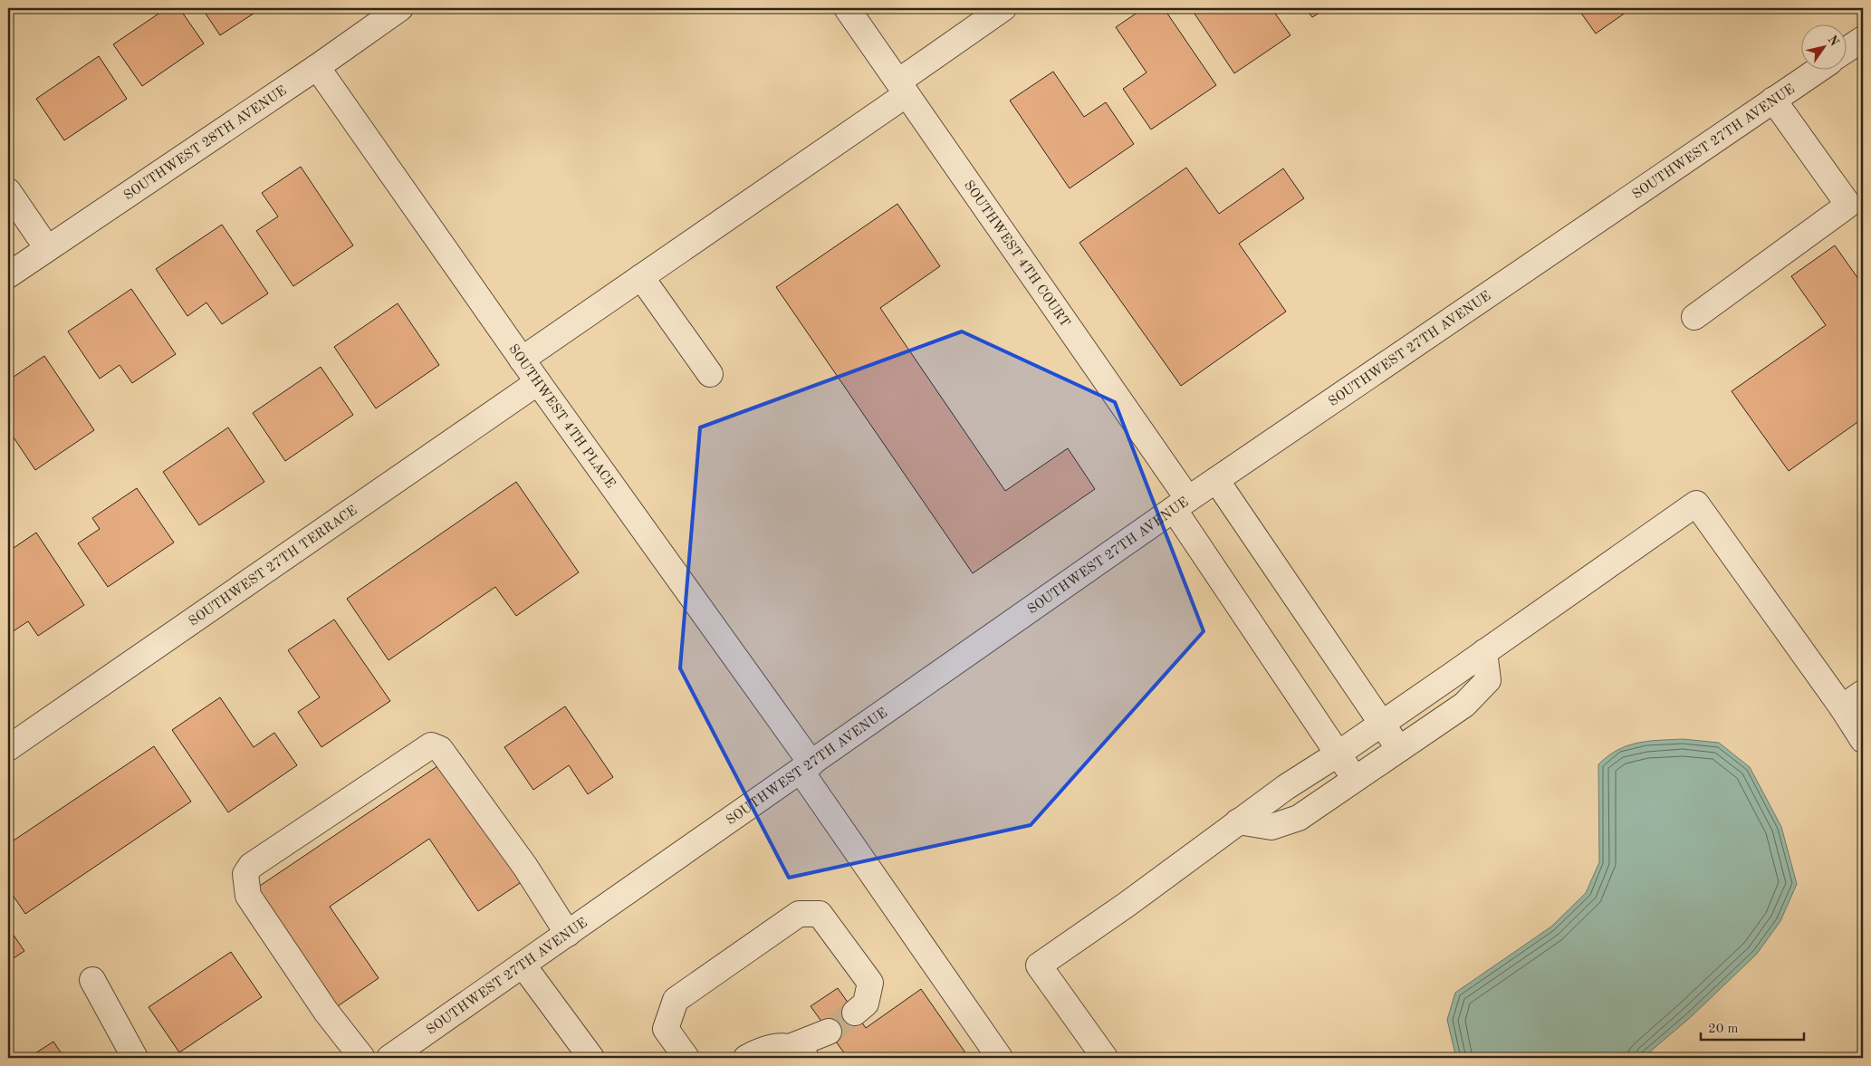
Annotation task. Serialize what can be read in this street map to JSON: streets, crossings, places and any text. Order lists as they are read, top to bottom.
{
  "streets": {
    "street": [
      "SOUTHWEST 27TH AVENUE",
      "SOUTHWEST 28TH AVENUE",
      "SOUTHWEST 4TH COURT",
      "SOUTHWEST 4TH PLACE",
      "SOUTHWEST 27TH TERRACE"
    ]
  },
  "crossings": [
    ["SOUTHWEST 27TH AVENUE", "SOUTHWEST 4TH COURT"],
    ["SOUTHWEST 27TH AVENUE", "SOUTHWEST 4TH PLACE"],
    ["SOUTHWEST 28TH AVENUE", "SOUTHWEST 4TH PLACE"],
    ["SOUTHWEST 4TH PLACE", "SOUTHWEST 27TH TERRACE"]
  ],
  "scale_bar": "20 m",
  "north": "top right"
}
